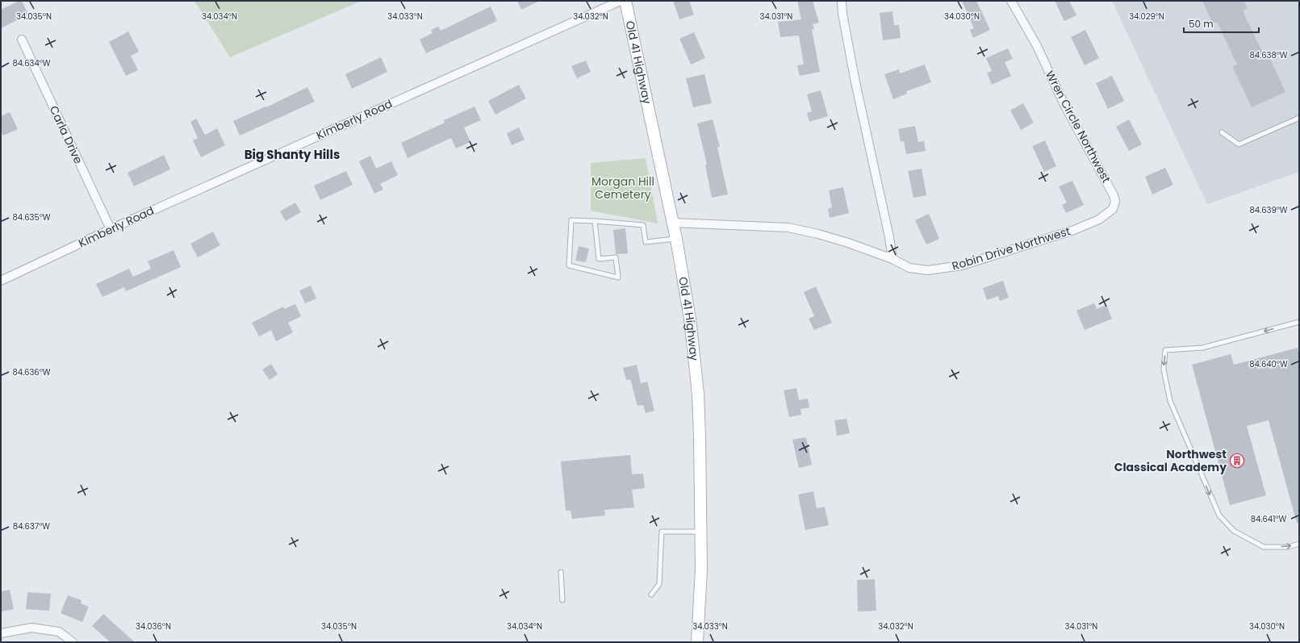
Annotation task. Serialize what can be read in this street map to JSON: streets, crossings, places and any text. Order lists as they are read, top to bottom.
{
  "streets": {
    "main road": ["Old 41 Highway"],
    "street": [
      "Kimberly Road",
      "Wren Circle Northwest",
      "Carla Drive",
      "Robin Drive Northwest"
    ]
  },
  "crossings": [
    ["Old 41 Highway", "Robin Drive Northwest"],
    ["Kimberly Road", "Carla Drive"],
    ["Wren Circle Northwest", "Robin Drive Northwest"]
  ],
  "districts": ["Big Shanty Hills"],
  "parks": ["Morgan Hill Cemetery"],
  "places": {
    "building": ["Northwest Classical Academy"]
  },
  "scale_bar": "50 m",
  "coordinates": [
    "34.035°N",
    "34.034°N",
    "34.033°N",
    "34.032°N",
    "34.031°N",
    "34.030°N",
    "34.029°N",
    "84.638°W",
    "84.634°W",
    "84.639°W",
    "84.635°W",
    "84.640°W",
    "84.636°W",
    "84.641°W",
    "84.637°W",
    "34.036°N"
  ]
}
